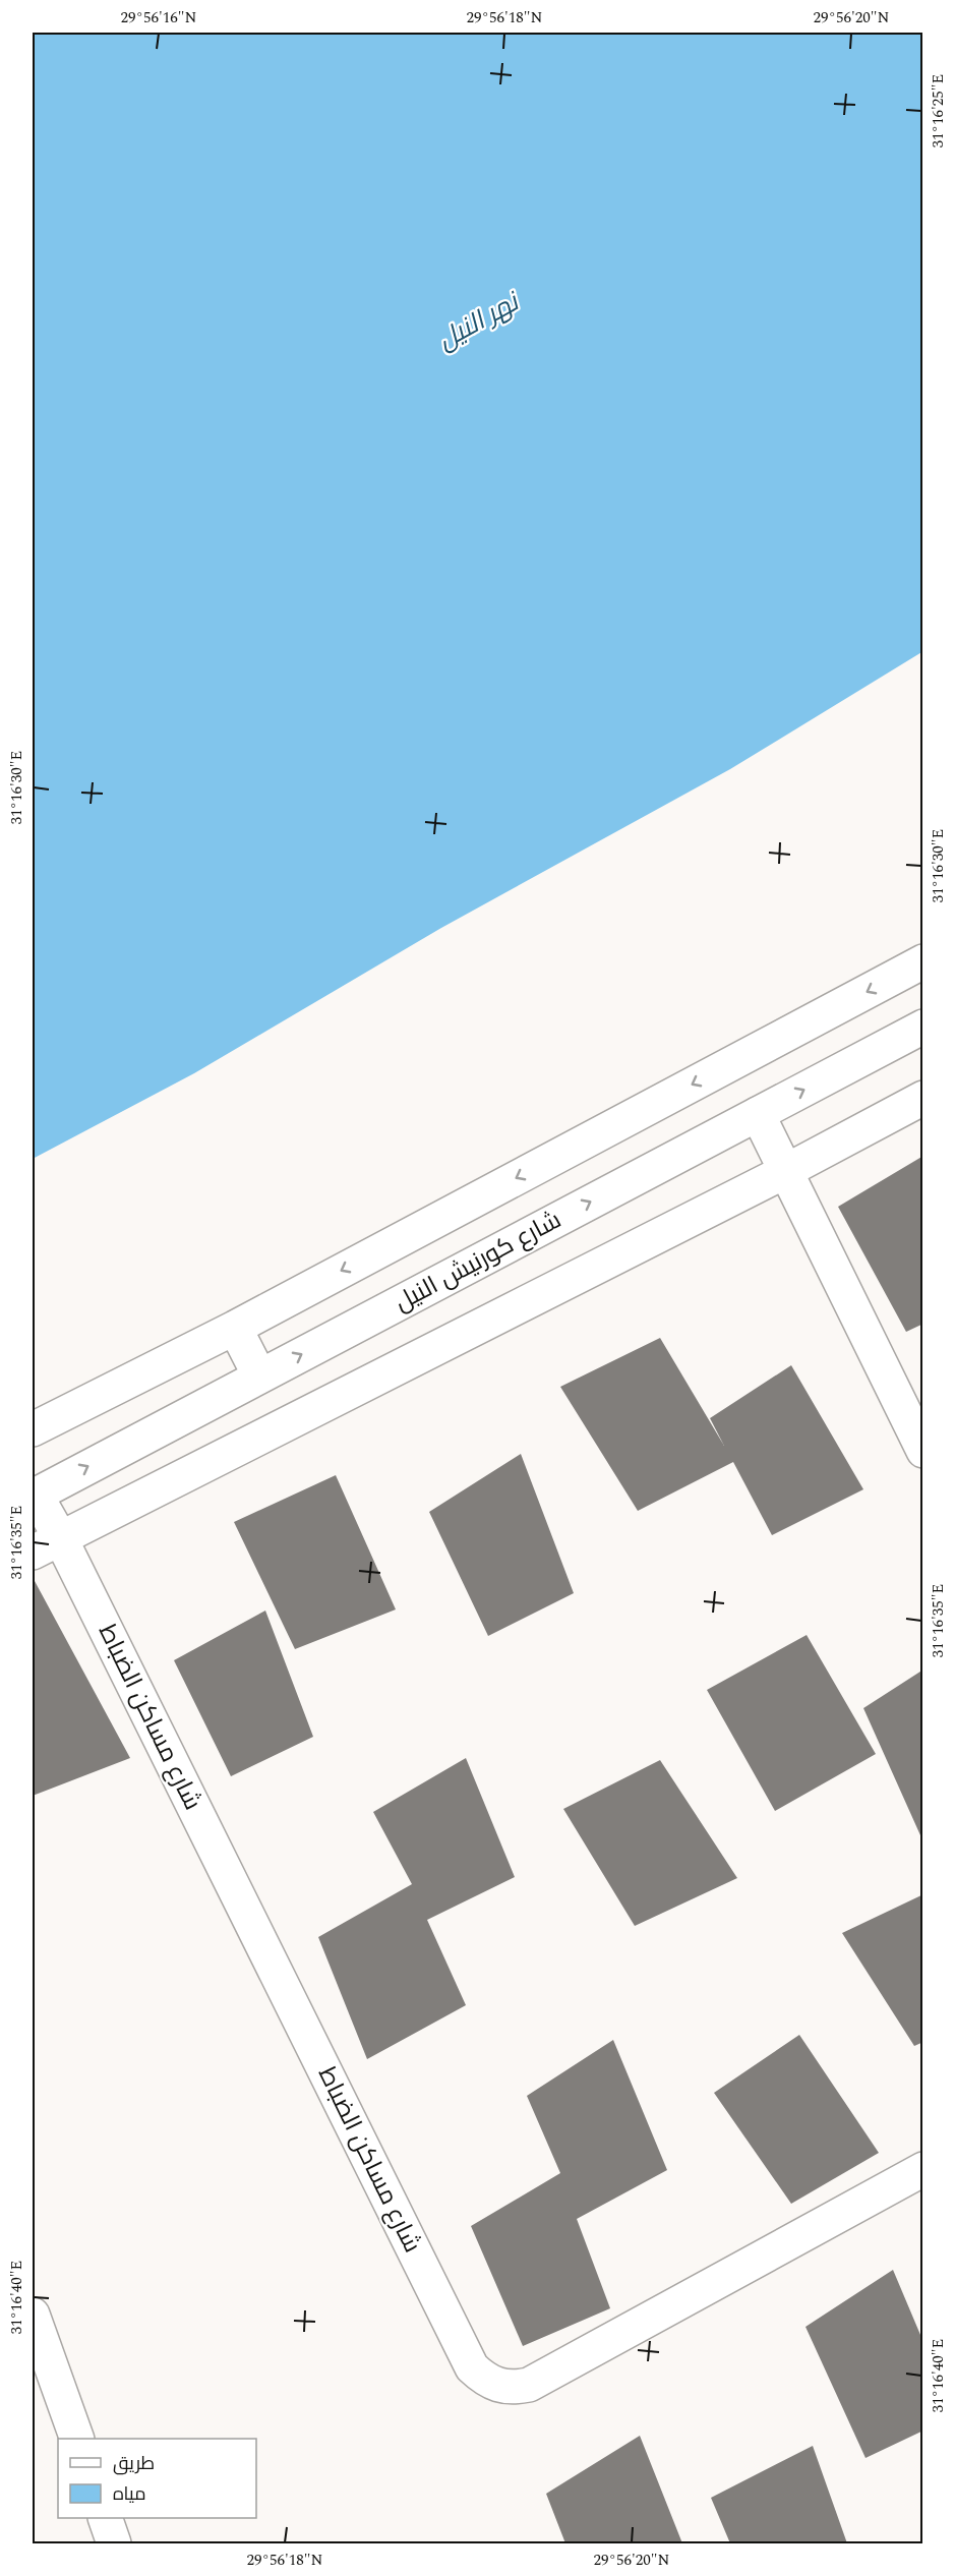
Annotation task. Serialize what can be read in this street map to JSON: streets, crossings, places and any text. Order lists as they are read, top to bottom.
{
  "streets": {
    "main road": ["شارع كورنيش النيل", "شارع مساكن الضباط"]
  },
  "crossings": [
    ["شارع كورنيش النيل", "شارع مساكن الضباط"]
  ],
  "water": ["نهر النيل"],
  "legend": ["طريق", "مياه"],
  "coordinates": [
    "29°56'16\"N",
    "29°56'18\"N",
    "29°56'20\"N",
    "31°16'25\"E",
    "31°16'30\"E",
    "31°16'35\"E",
    "31°16'40\"E"
  ]
}
